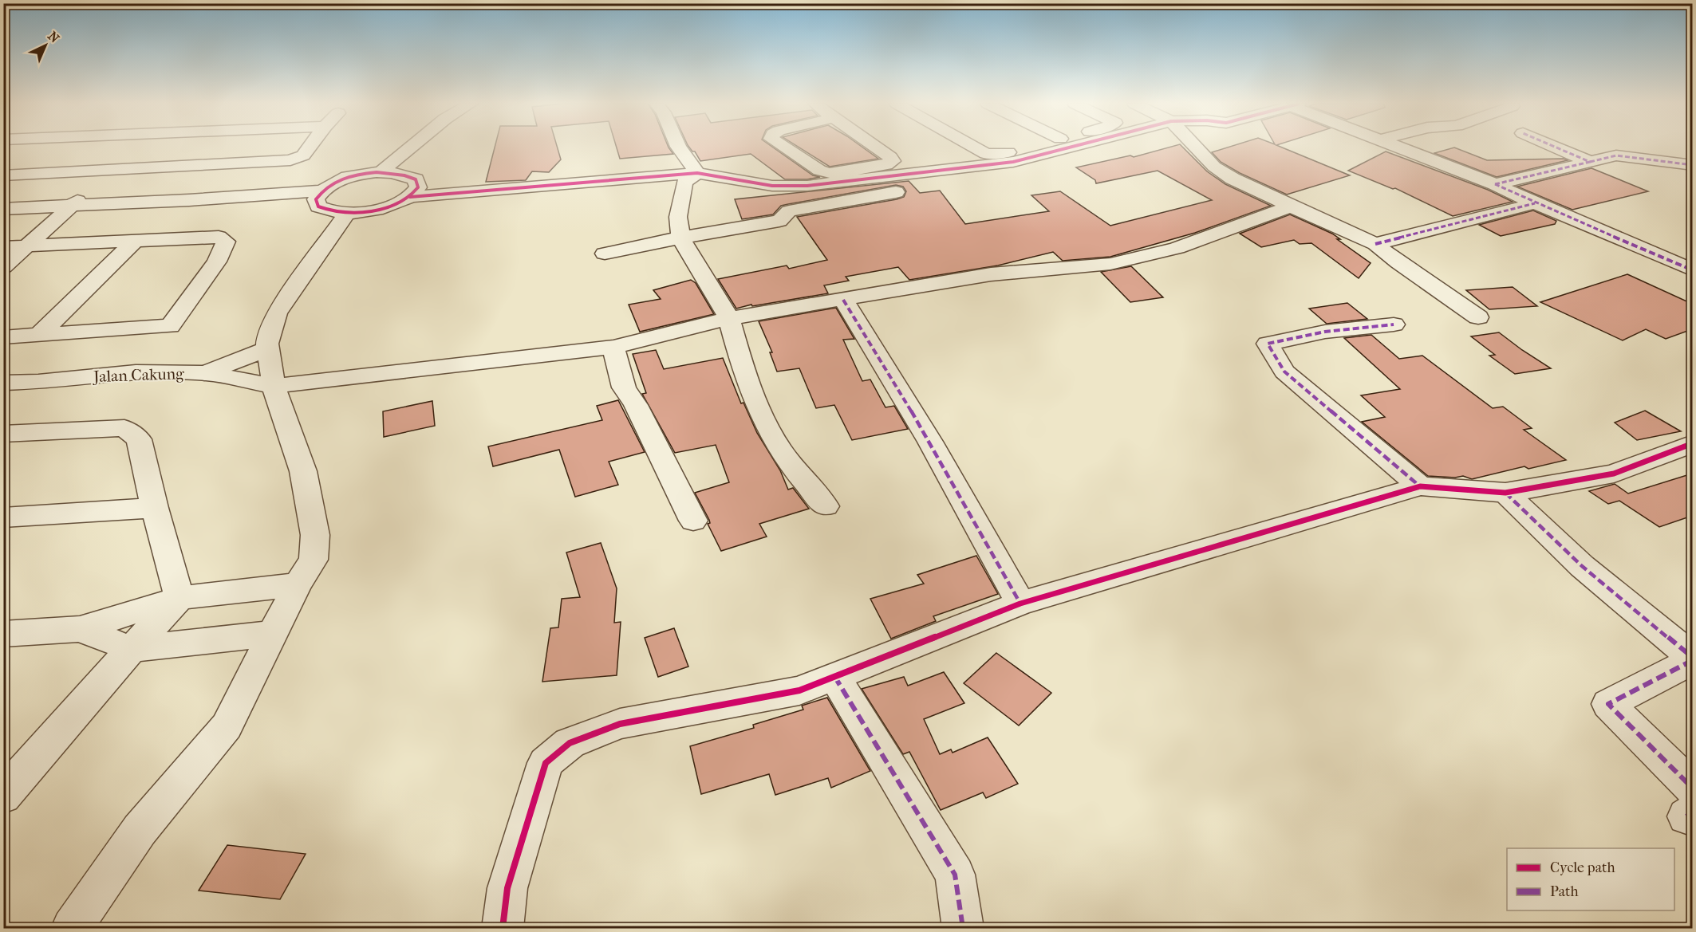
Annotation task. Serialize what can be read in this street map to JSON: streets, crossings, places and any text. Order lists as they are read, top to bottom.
{
  "streets": {
    "street": ["Jalan Cakung"]
  },
  "legend": ["Cycle path", "Path"],
  "north": "top right"
}
